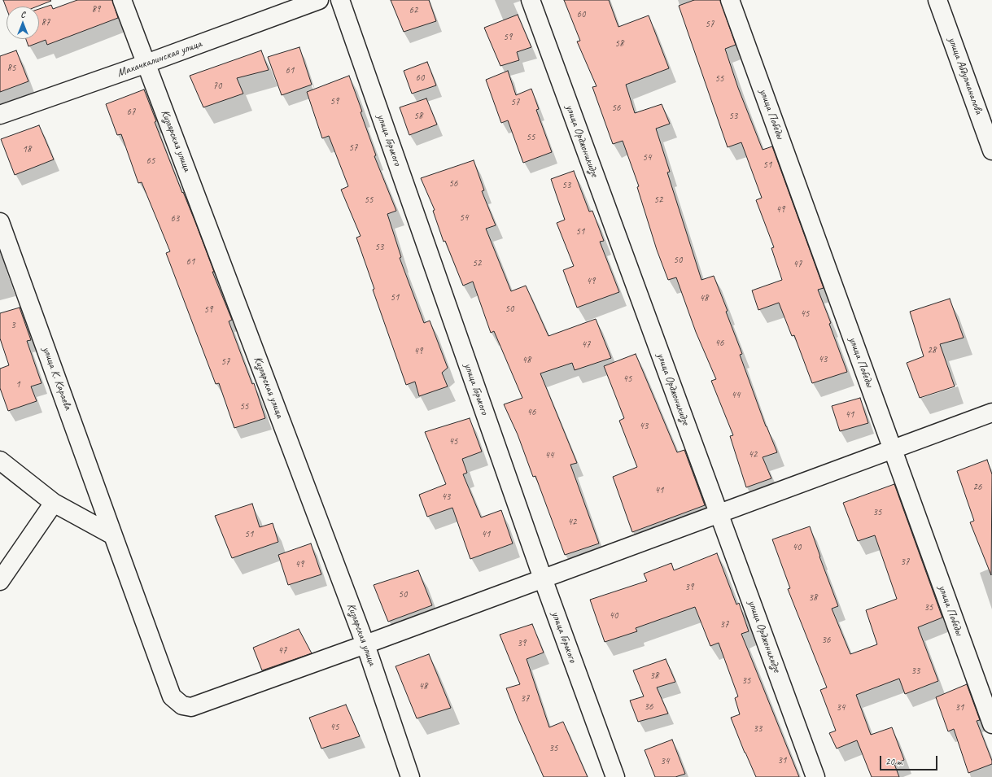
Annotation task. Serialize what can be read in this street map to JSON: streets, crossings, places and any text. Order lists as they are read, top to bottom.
{
  "streets": {
    "street": [
      "Махачкалинская улица",
      "улица Абдулманапова",
      "улица Победы",
      "улица Горького",
      "Кизлярская улица",
      "улица Орджоникидзе",
      "улица К. Караева"
    ]
  },
  "crossings": [
    ["Махачкалинская улица", "Кизлярская улица"],
    ["улица Победы", "улица К. Караева"],
    ["улица Горького", "улица К. Караева"],
    ["Кизлярская улица", "улица К. Караева"],
    ["улица Орджоникидзе", "улица К. Караева"]
  ],
  "house_numbers": [
    "89",
    "62",
    "60",
    "87",
    "57",
    "59",
    "58",
    "85",
    "61",
    "60",
    "55",
    "70",
    "59",
    "57",
    "56",
    "67",
    "58",
    "53",
    "55",
    "57",
    "18",
    "54",
    "65",
    "51",
    "56",
    "53",
    "55",
    "52",
    "49",
    "54",
    "63",
    "51",
    "53",
    "50",
    "61",
    "52",
    "47",
    "49",
    "51",
    "48",
    "50",
    "59",
    "45",
    "3",
    "46",
    "47",
    "28",
    "49",
    "43",
    "48",
    "57",
    "45",
    "1",
    "44",
    "55",
    "46",
    "41",
    "43",
    "45",
    "42",
    "44",
    "26",
    "41",
    "43",
    "35",
    "42",
    "51",
    "41",
    "40",
    "37",
    "49",
    "39",
    "50",
    "38",
    "35",
    "40",
    "37",
    "36",
    "39",
    "47",
    "33",
    "38",
    "35",
    "48",
    "37",
    "36",
    "34",
    "31",
    "45",
    "33",
    "35",
    "31",
    "34"
  ],
  "scale_bar": "20 m",
  "north": "top"
}
